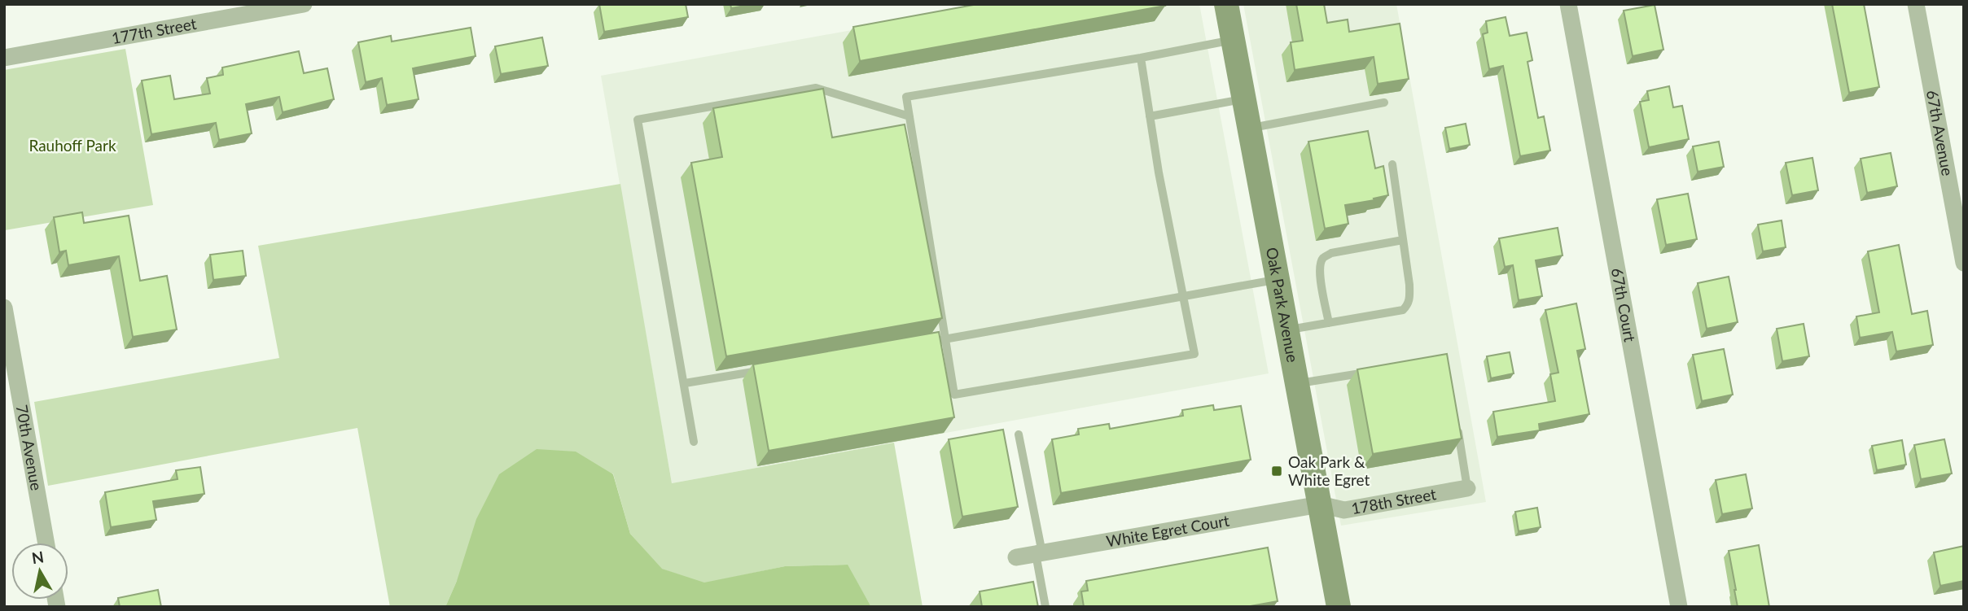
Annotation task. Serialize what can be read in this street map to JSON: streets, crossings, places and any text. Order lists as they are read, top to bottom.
{
  "streets": {
    "street": [
      "177th Street",
      "67th Avenue",
      "Oak Park Avenue",
      "67th Court",
      "70th Avenue",
      "178th Street",
      "White Egret Court"
    ]
  },
  "crossings": [
    ["Oak Park Avenue", "178th Street"],
    ["Oak Park Avenue", "White Egret Court"],
    ["178th Street", "White Egret Court"]
  ],
  "parks": ["Rauhoff Park"],
  "places": {
    "transit": ["Oak Park & White Egret"]
  },
  "north": "top"
}
